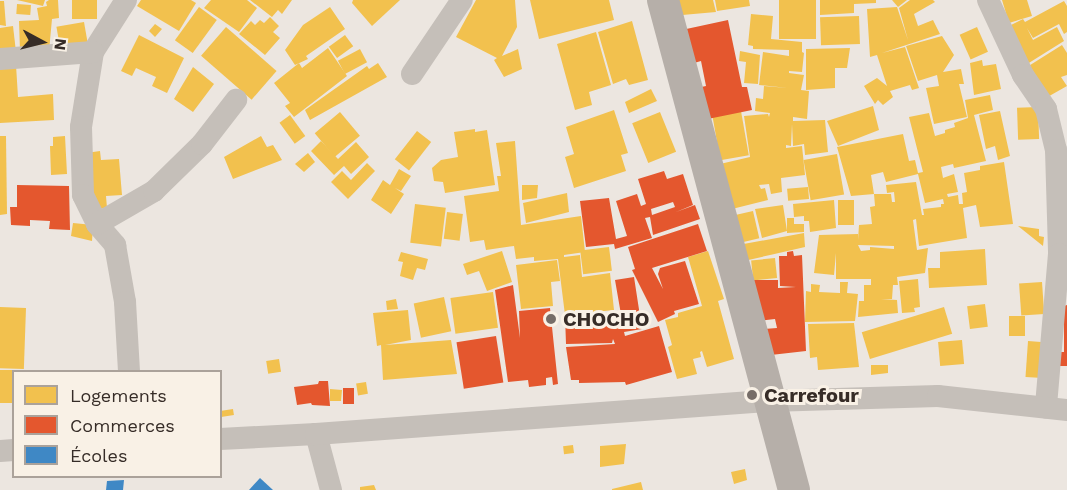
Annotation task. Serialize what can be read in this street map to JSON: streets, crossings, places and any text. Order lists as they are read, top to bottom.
{
  "places": ["CHOCHO", "Carrefour"],
  "legend": ["Logements", "Commerces", "Écoles"],
  "north": "right"
}
